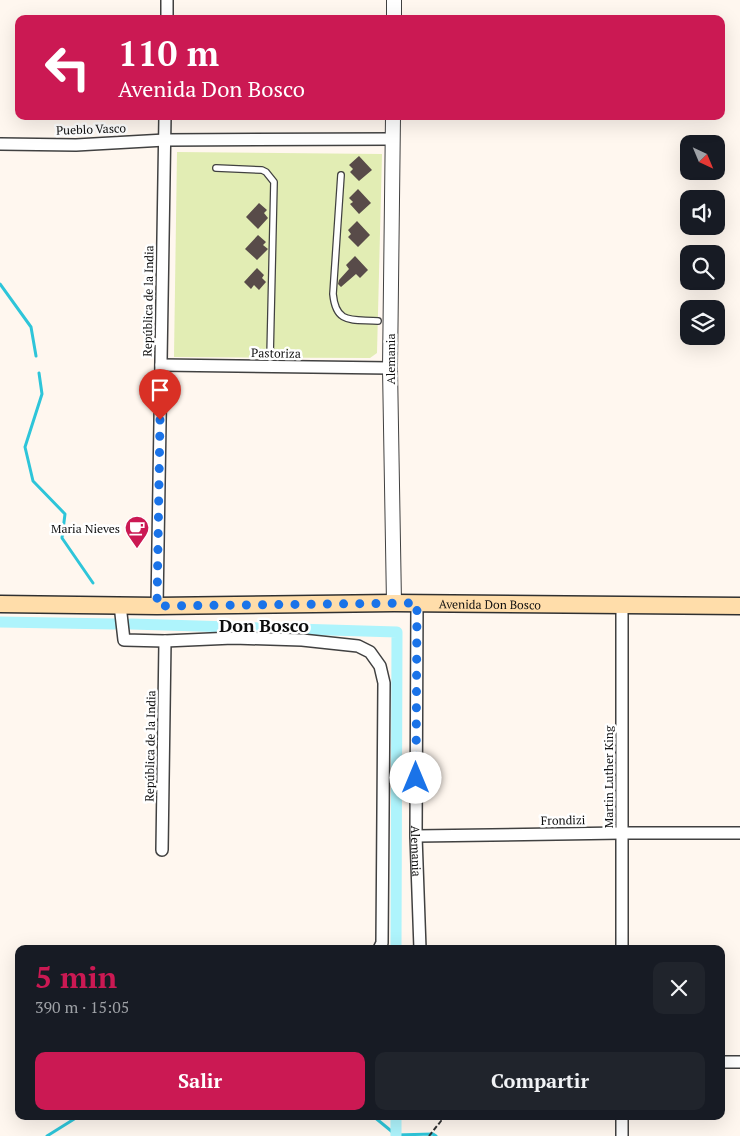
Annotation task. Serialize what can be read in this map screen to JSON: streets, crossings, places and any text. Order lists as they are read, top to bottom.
{
  "streets": {
    "main road": ["Avenida Don Bosco"],
    "street": [
      "Pueblo Vasco",
      "República de la India",
      "Pastoriza",
      "Alemania",
      "Martin Luther King",
      "Frondizi"
    ]
  },
  "crossings": [
    ["Pueblo Vasco", "República de la India"],
    ["Pueblo Vasco", "Alemania"],
    ["República de la India", "Pastoriza"],
    ["República de la India", "Avenida Don Bosco"],
    ["Pastoriza", "Alemania"],
    ["Alemania", "Avenida Don Bosco"],
    ["Alemania", "Frondizi"],
    ["Avenida Don Bosco", "Martin Luther King"],
    ["Martin Luther King", "Frondizi"]
  ],
  "districts": ["Don Bosco"],
  "places": {
    "cafe": ["Maria Nieves"]
  },
  "north": "bottom right",
  "page": {
    "turn": ["110 m", "Avenida Don Bosco"],
    "heading": ["5 min", "390 m · 15:05"],
    "buttons": ["Salir", "Compartir"]
  }
}
